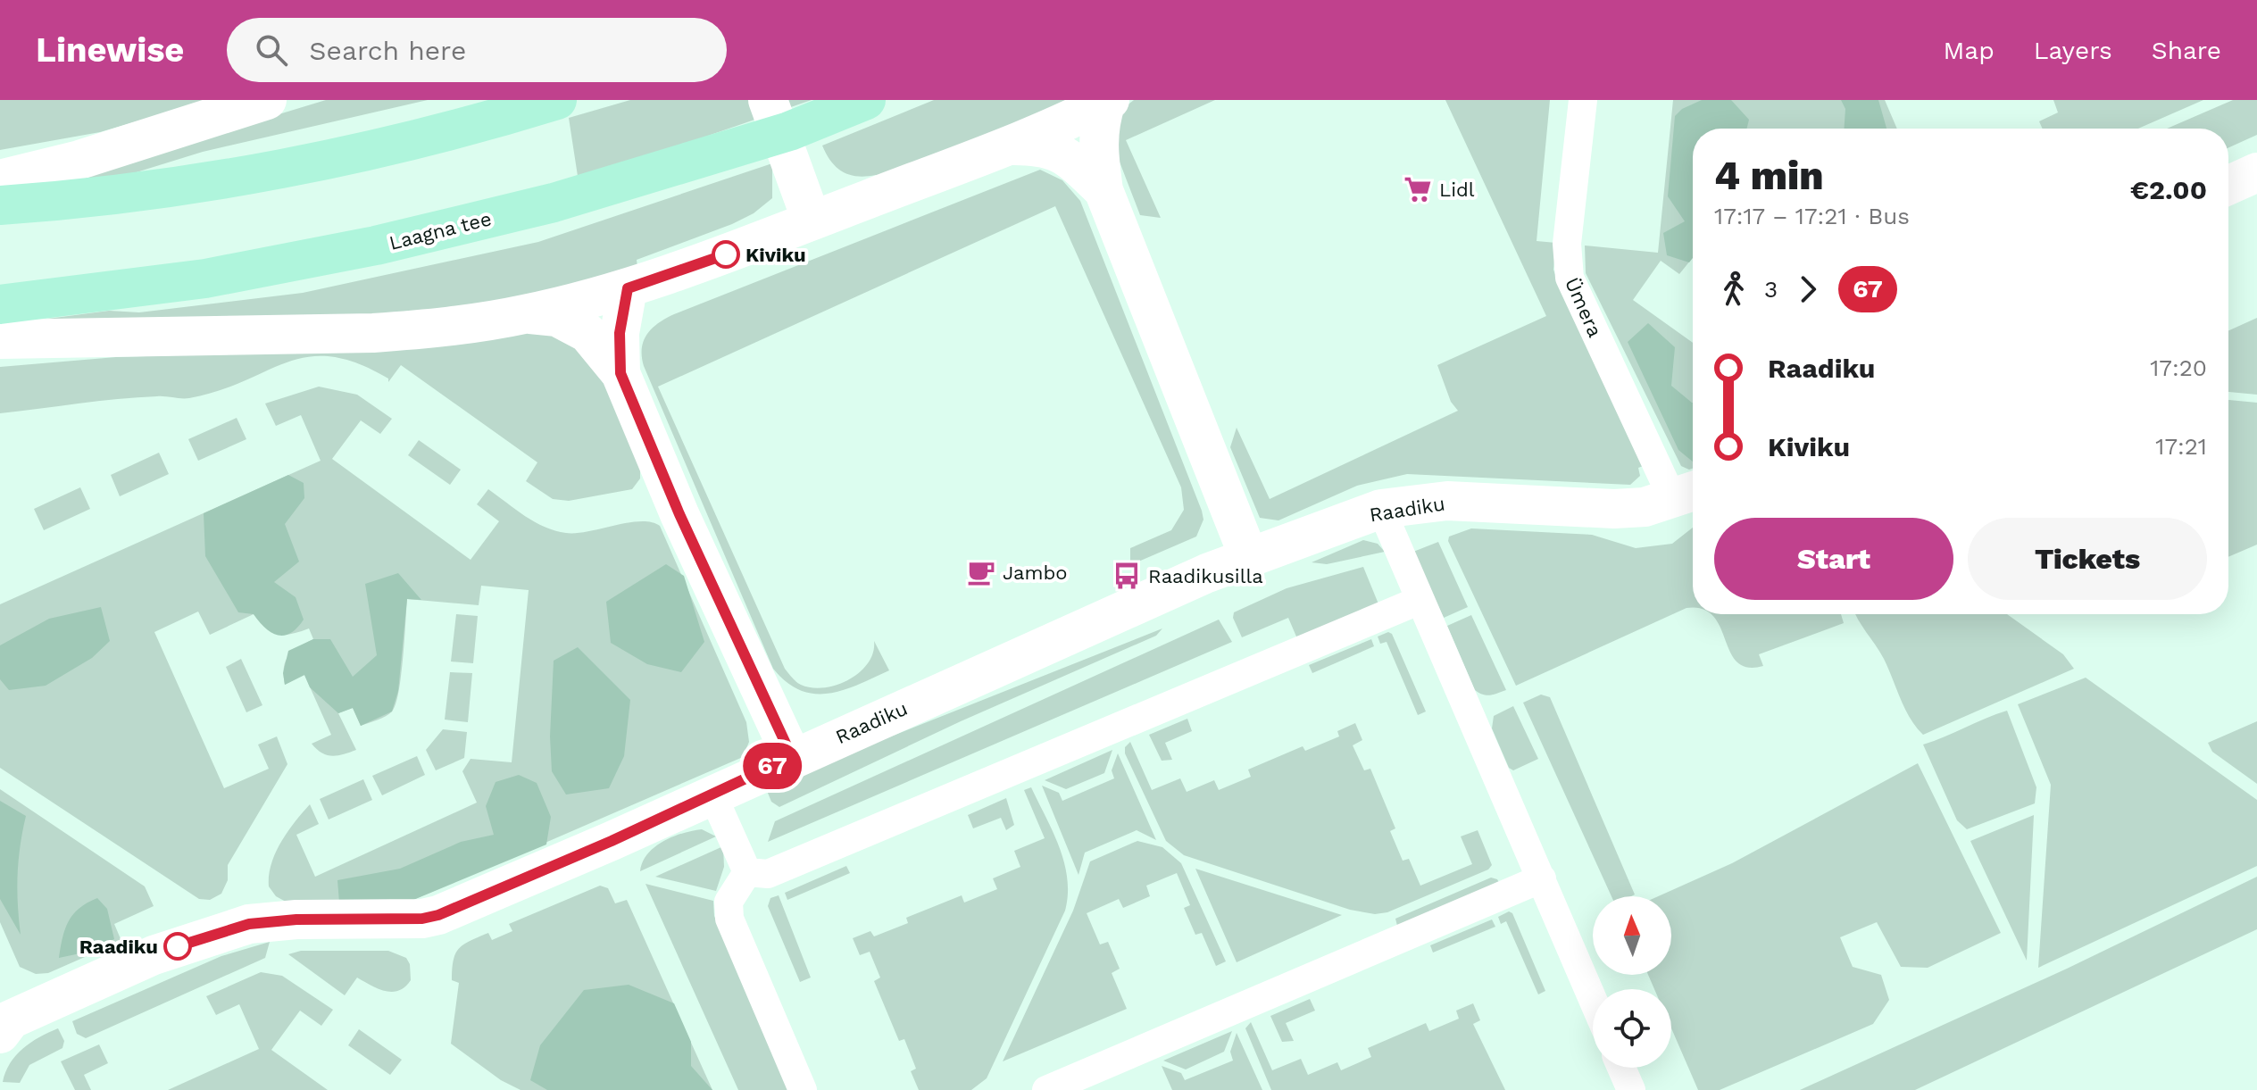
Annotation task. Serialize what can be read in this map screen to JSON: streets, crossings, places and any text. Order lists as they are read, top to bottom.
{
  "streets": {
    "main road": ["Laagna tee"],
    "street": ["Ümera", "Raadiku"]
  },
  "crossings": [
    ["Ümera", "Raadiku"]
  ],
  "places": {
    "supermarket": ["Lidl"],
    "other": ["Kiviku", "Raadiku"],
    "cafe": ["Jambo"],
    "bus stop": ["Raadikusilla"]
  },
  "lines": ["bus line 67"],
  "north": "top",
  "page": {
    "header": "Linewise",
    "search": "Search here",
    "nav": ["Map", "Layers", "Share"],
    "on_map": "67",
    "heading": ["4 min", "17:17 – 17:21 · Bus", "€2.00"],
    "legs": ["3", "67"],
    "list": [
      {
        "name": "Raadiku",
        "value": "17:20"
      },
      {
        "name": "Kiviku",
        "value": "17:21"
      }
    ],
    "buttons": ["Start", "Tickets"]
  }
}
